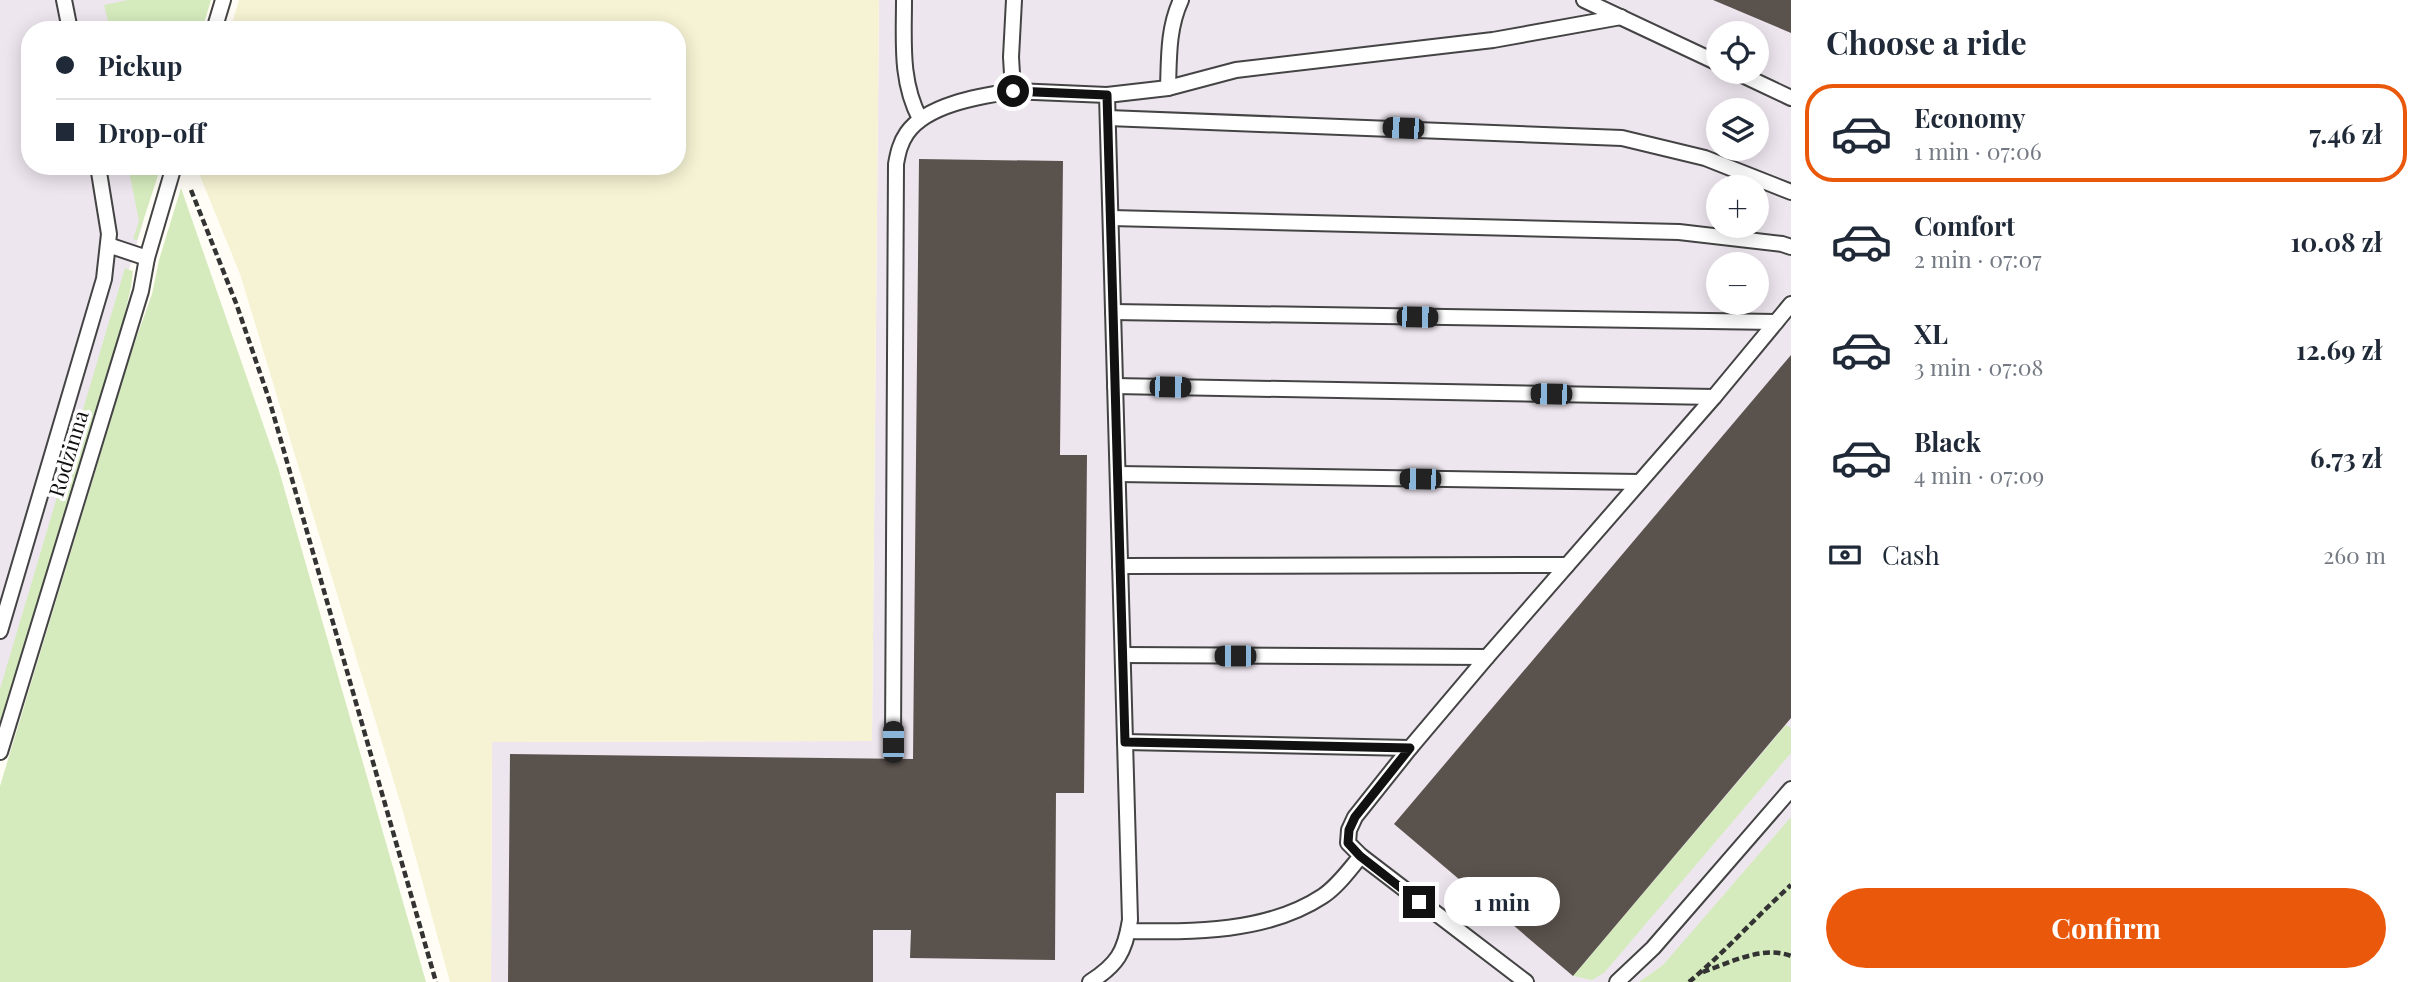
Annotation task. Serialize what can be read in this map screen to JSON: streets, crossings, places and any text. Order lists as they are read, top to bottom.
{
  "streets": {
    "lane": ["Rodzinna"]
  },
  "page": {
    "heading": "Choose a ride",
    "map_buttons": ["+", "−"],
    "banner": ["Pickup", "Drop-off"],
    "list": [
      {
        "name": "Economy",
        "note": "1 min · 07:06",
        "value": "7.46 zł"
      },
      {
        "name": "Comfort",
        "note": "2 min · 07:07",
        "value": "10.08 zł"
      },
      {
        "name": "XL",
        "note": "3 min · 07:08",
        "value": "12.69 zł"
      },
      {
        "name": "Black",
        "note": "4 min · 07:09",
        "value": "6.73 zł"
      }
    ],
    "pay": ["Cash", "260 m"],
    "buttons": "Confirm",
    "bubble": "1 min"
  }
}
